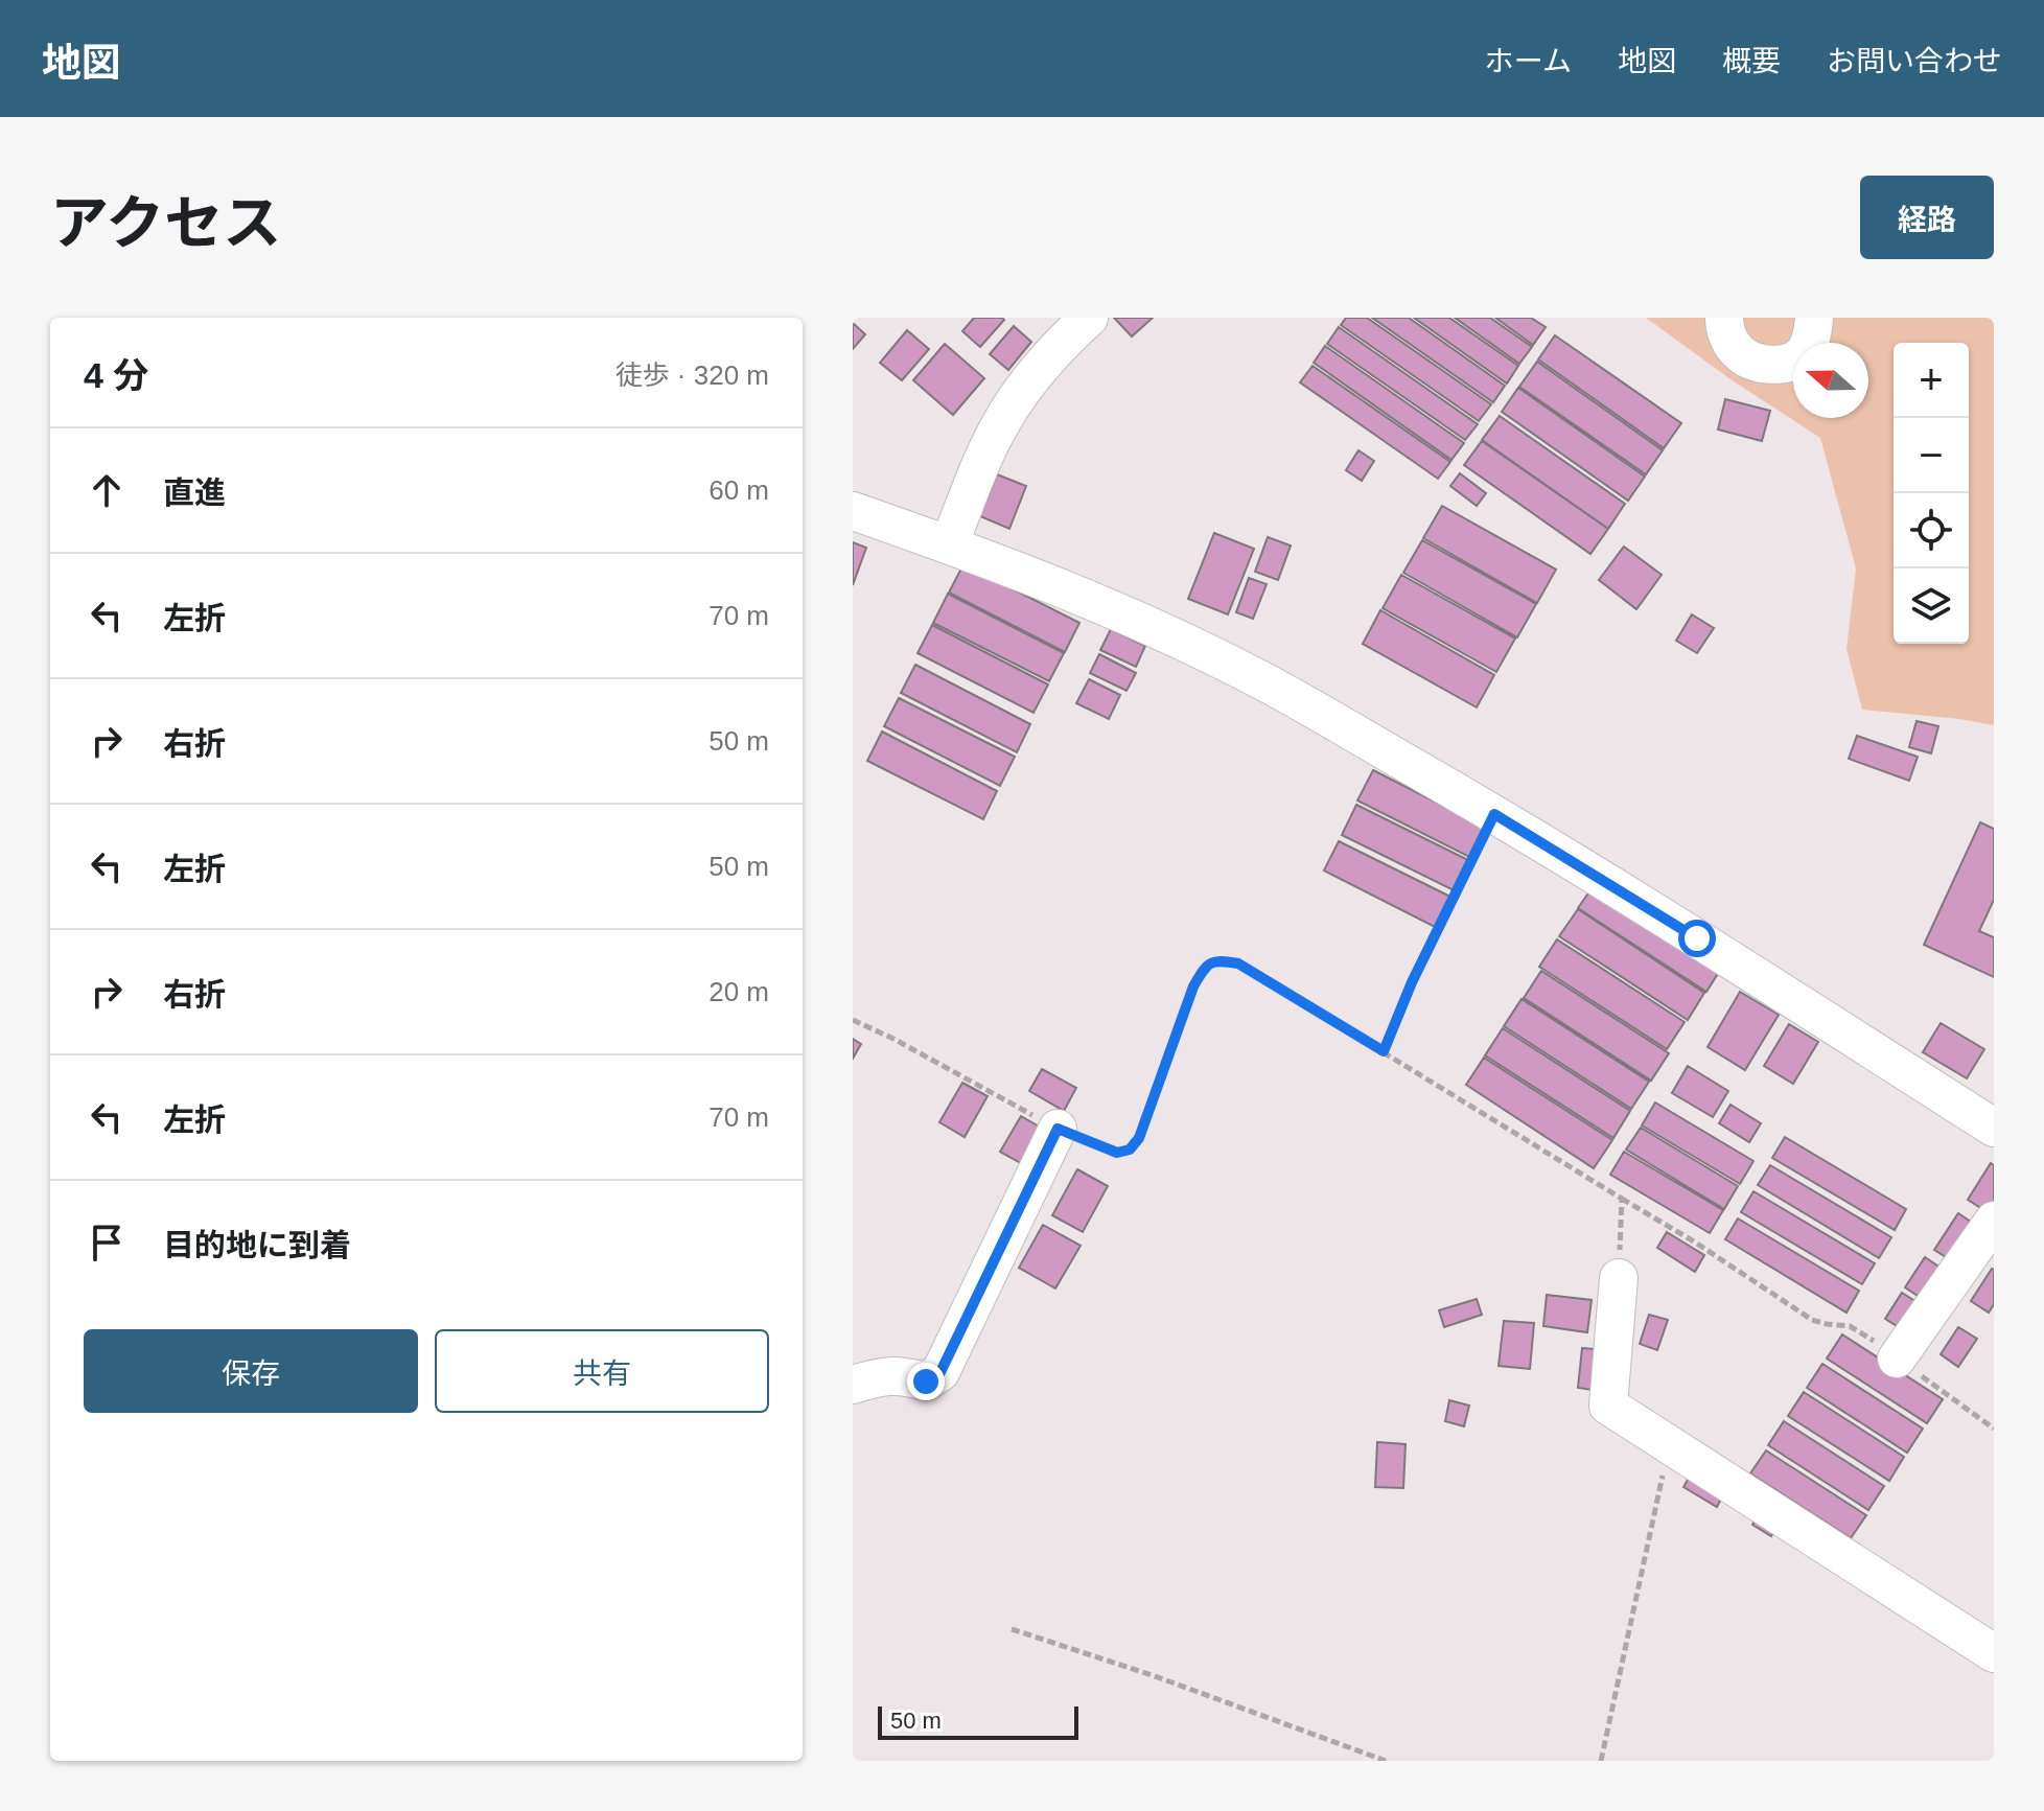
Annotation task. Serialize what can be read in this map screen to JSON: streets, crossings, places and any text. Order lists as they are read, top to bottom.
{
  "scale_bar": "50 m",
  "north": "left",
  "page": {
    "header": "地図",
    "nav": [
      "ホーム",
      "地図",
      "概要",
      "お問い合わせ"
    ],
    "title": "アクセス",
    "buttons": [
      "経路",
      ["保存", "共有"]
    ],
    "heading": ["4 分", "徒歩 · 320 m"],
    "map_buttons": ["+", "−"],
    "list": [
      ["直進", "60 m"],
      ["左折", "70 m"],
      ["右折", "50 m"],
      ["左折", "50 m"],
      ["右折", "20 m"],
      ["左折", "70 m"],
      "目的地に到着"
    ],
    "scale": "50 m"
  }
}
